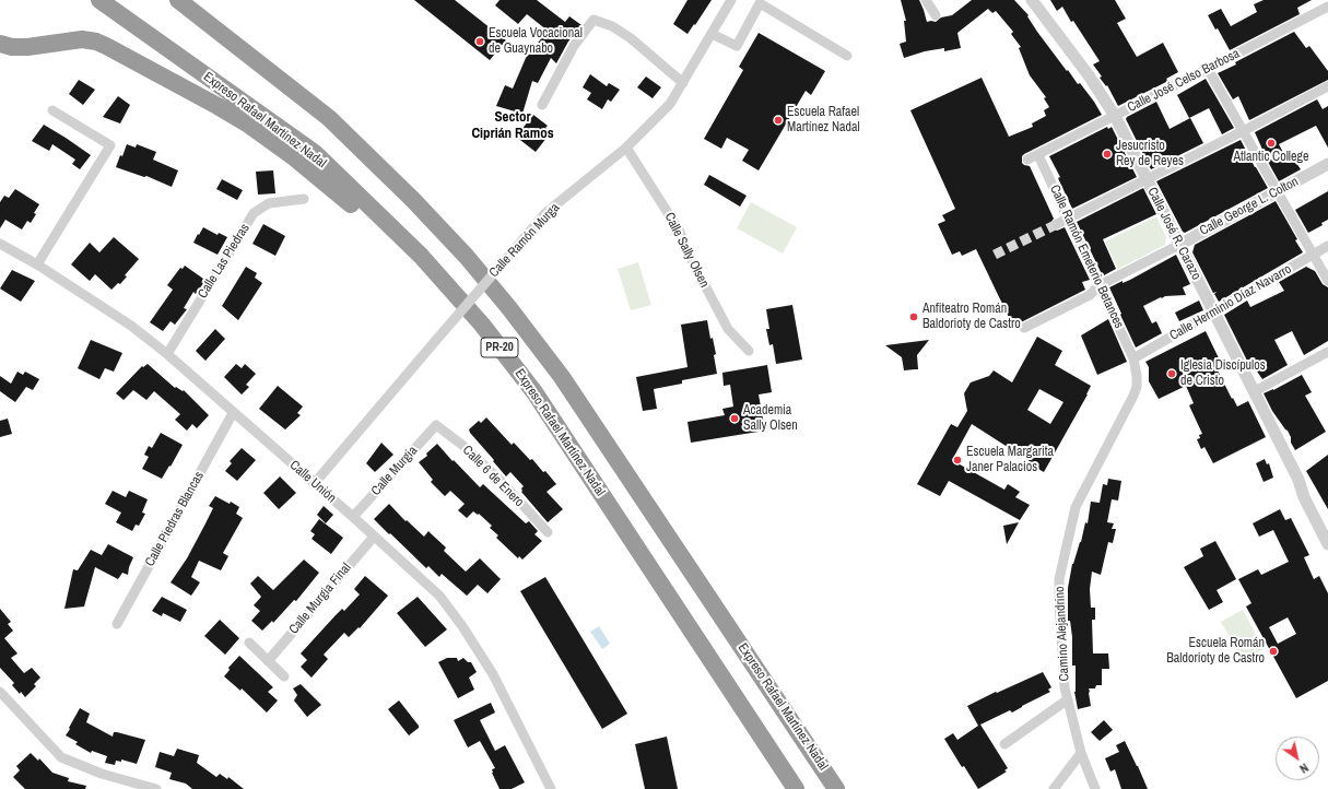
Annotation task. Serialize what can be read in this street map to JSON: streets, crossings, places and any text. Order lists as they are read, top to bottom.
{
  "streets": {
    "highway": ["Expreso Rafael Martínez Nadal", "PR-20"],
    "street": [
      "Calle José Celso Barbosa",
      "Calle George L. Colton",
      "Calle José R. Carazo",
      "Calle Ramón Murga",
      "Calle Sally Olsen",
      "Calle Ramón Emeterio Betances",
      "Calle Las Piedras",
      "Calle Herminio Díaz Navarro",
      "Calle Murgia",
      "Calle 6 de Enero",
      "Calle Unión",
      "Calle Piedras Blancas",
      "Calle Murgia Final",
      "Camino Alejandrino"
    ]
  },
  "crossings": [
    ["Calle José Celso Barbosa", "Calle José R. Carazo"],
    ["Calle José Celso Barbosa", "Calle Ramón Emeterio Betances"],
    ["Calle George L. Colton", "Calle José R. Carazo"],
    ["Calle George L. Colton", "Calle Ramón Emeterio Betances"],
    ["Calle José R. Carazo", "Calle Herminio Díaz Navarro"],
    ["Calle Ramón Murga", "Calle Sally Olsen"],
    ["Calle Ramón Murga", "Calle Unión"],
    ["Calle Ramón Emeterio Betances", "Calle Herminio Díaz Navarro"],
    ["Calle Ramón Emeterio Betances", "Camino Alejandrino"],
    ["Calle Las Piedras", "Calle Unión"],
    ["Calle Herminio Díaz Navarro", "Camino Alejandrino"],
    ["Calle Murgia", "Calle 6 de Enero"],
    ["Calle Murgia", "Calle Unión"],
    ["Calle Unión", "Calle Piedras Blancas"],
    ["Calle Unión", "Calle Murgia Final"]
  ],
  "districts": ["Sector Ciprián Ramos"],
  "places": [
    "Escuela Vocacional de Guaynabo",
    "Escuela Rafael Martínez Nadal",
    "Atlantic College",
    "Jesucristo Rey de Reyes",
    "Anfiteatro Román Baldorioty de Castro",
    "Iglesia Discípulos de Cristo",
    "Academia Sally Olsen",
    "Escuela Margarita Janer Palacios",
    "Escuela Román Baldorioty de Castro"
  ],
  "north": "bottom right"
}
